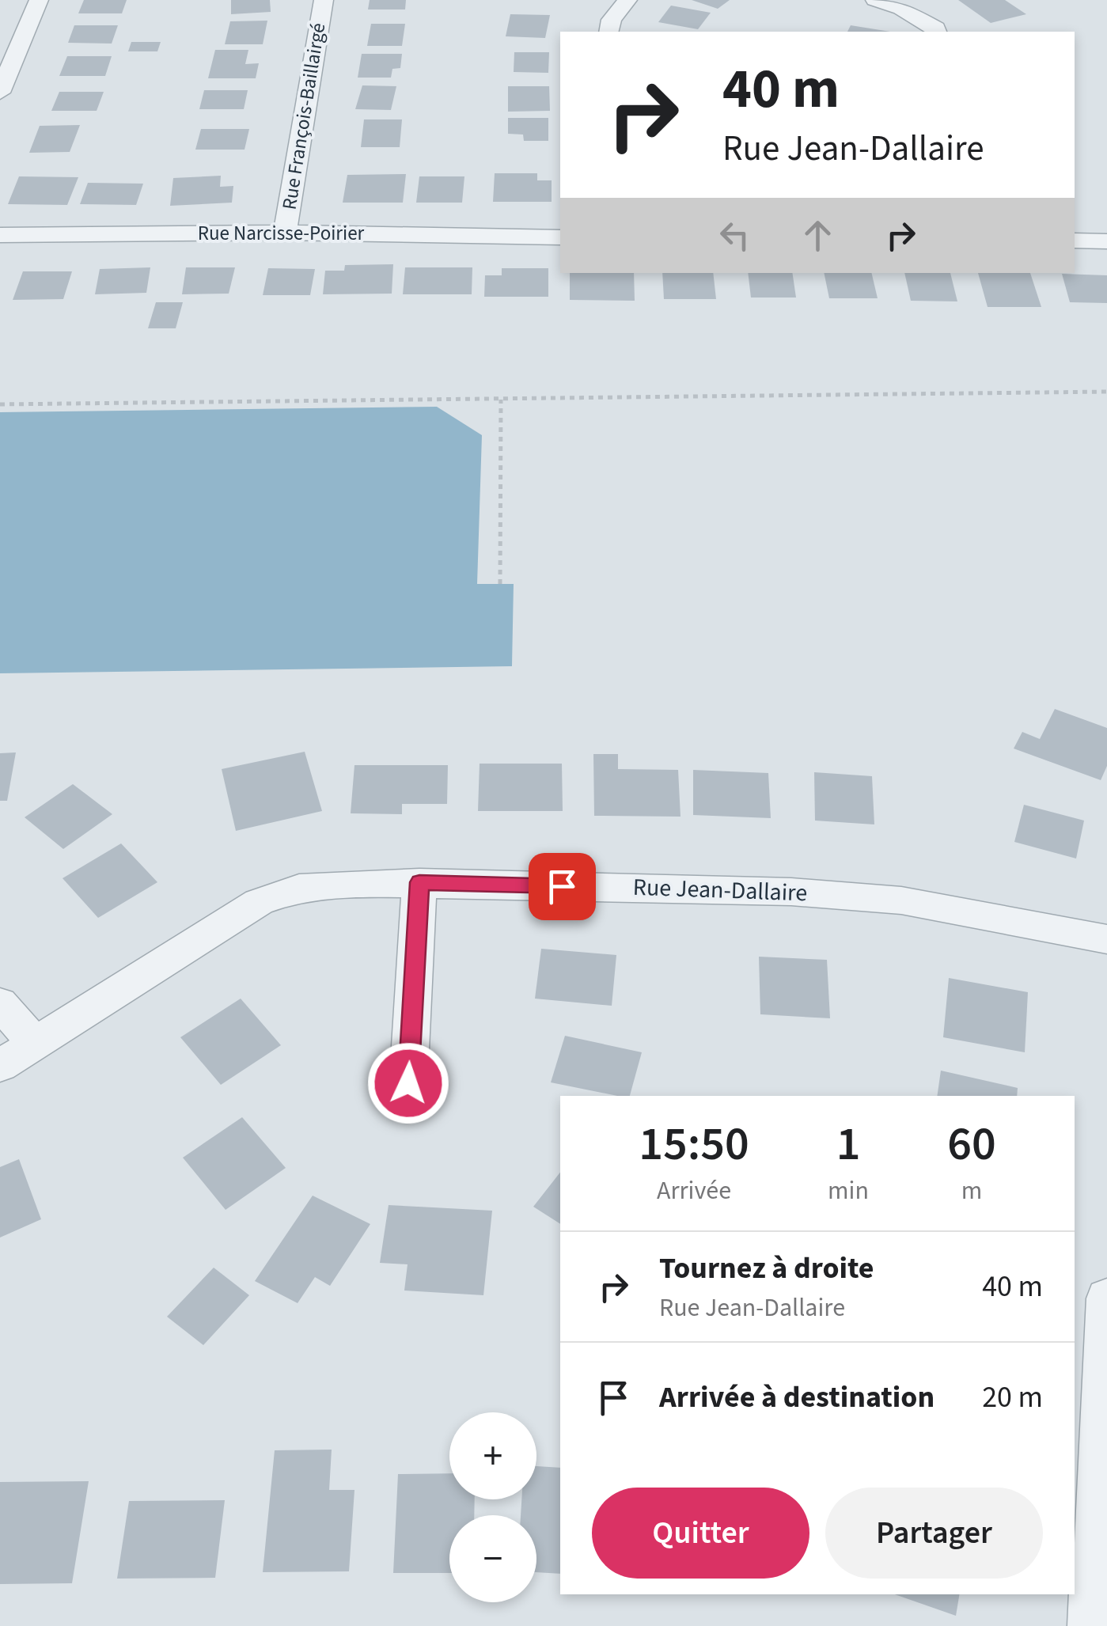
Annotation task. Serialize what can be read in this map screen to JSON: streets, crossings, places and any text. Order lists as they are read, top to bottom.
{
  "streets": {
    "street": ["Rue François-Baillairgé", "Rue Narcisse-Poirier", "Rue Jean-Dallaire"]
  },
  "crossings": [
    ["Rue François-Baillairgé", "Rue Narcisse-Poirier"]
  ],
  "page": {
    "turn": ["40 m", "Rue Jean-Dallaire"],
    "eta": [
      "15:50",
      "Arrivée",
      "1",
      "min",
      "60",
      "m"
    ],
    "list": [
      {
        "name": "Tournez à droite",
        "note": "Rue Jean-Dallaire",
        "value": "40 m"
      },
      {
        "name": "Arrivée à destination",
        "value": "20 m"
      }
    ],
    "map_buttons": ["+", "−"],
    "buttons": ["Quitter", "Partager"]
  }
}
